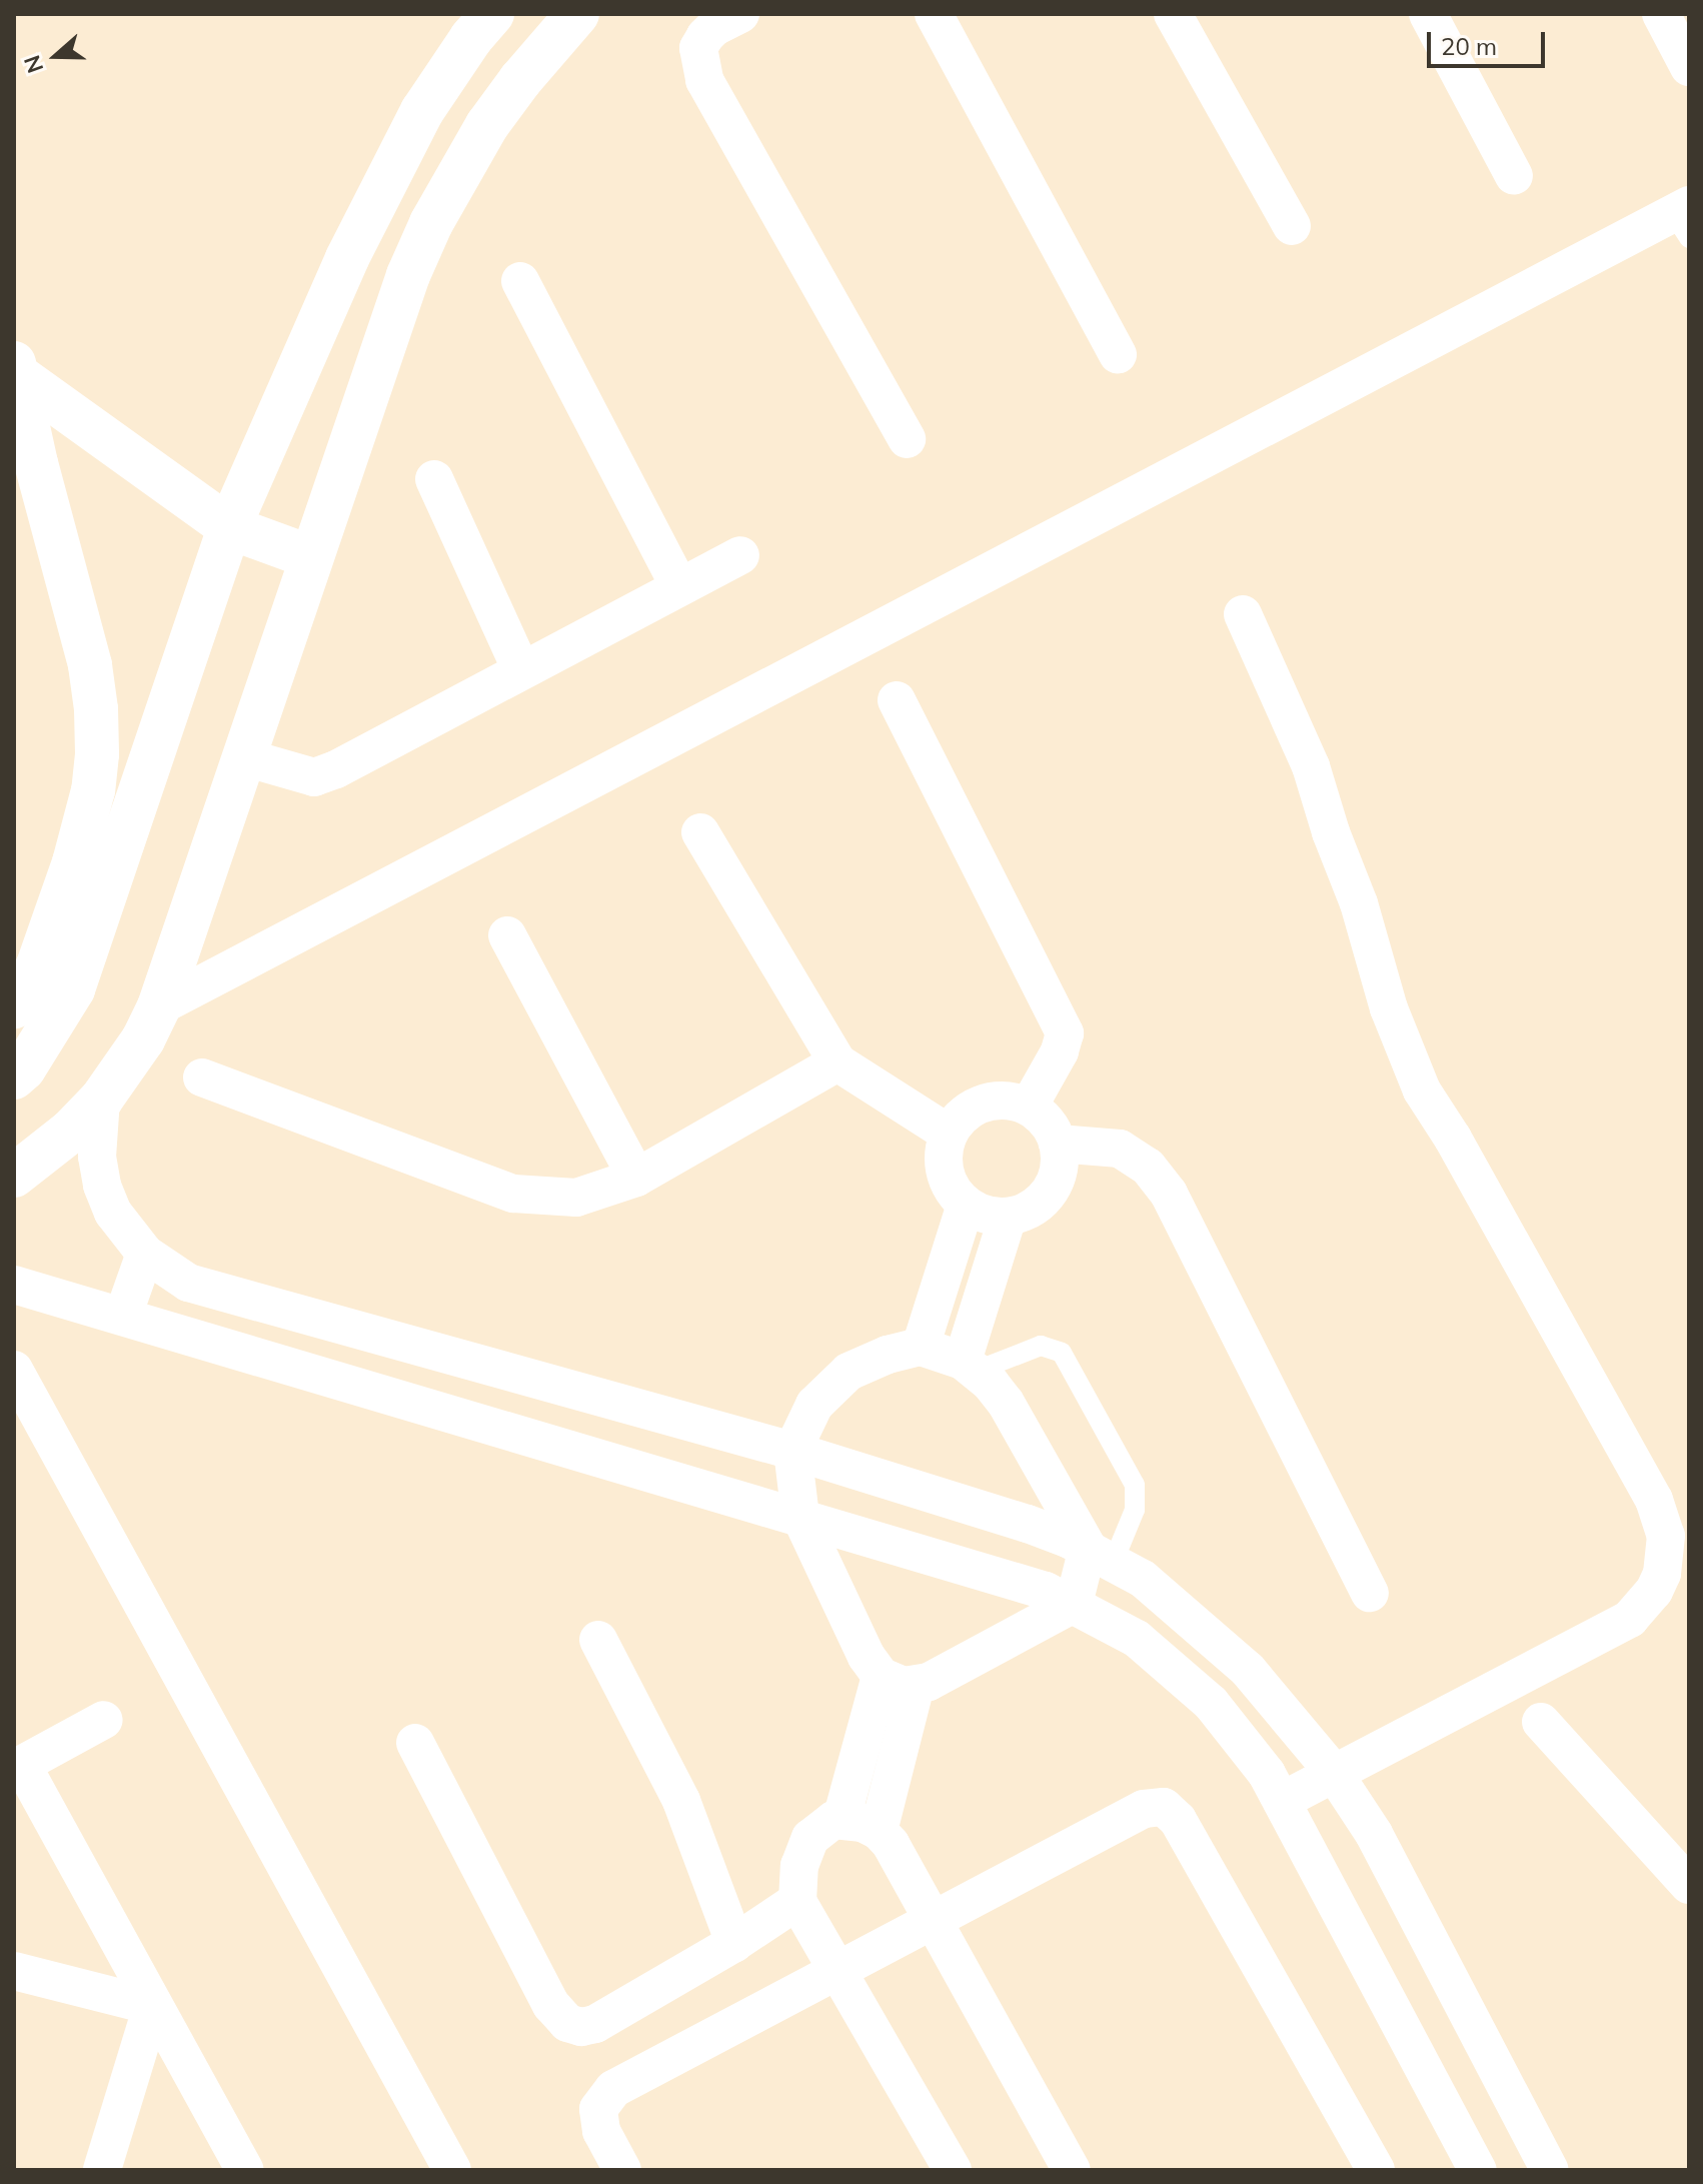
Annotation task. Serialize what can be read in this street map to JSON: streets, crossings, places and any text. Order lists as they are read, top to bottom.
{
  "scale_bar": "20 m",
  "north": "left"
}
